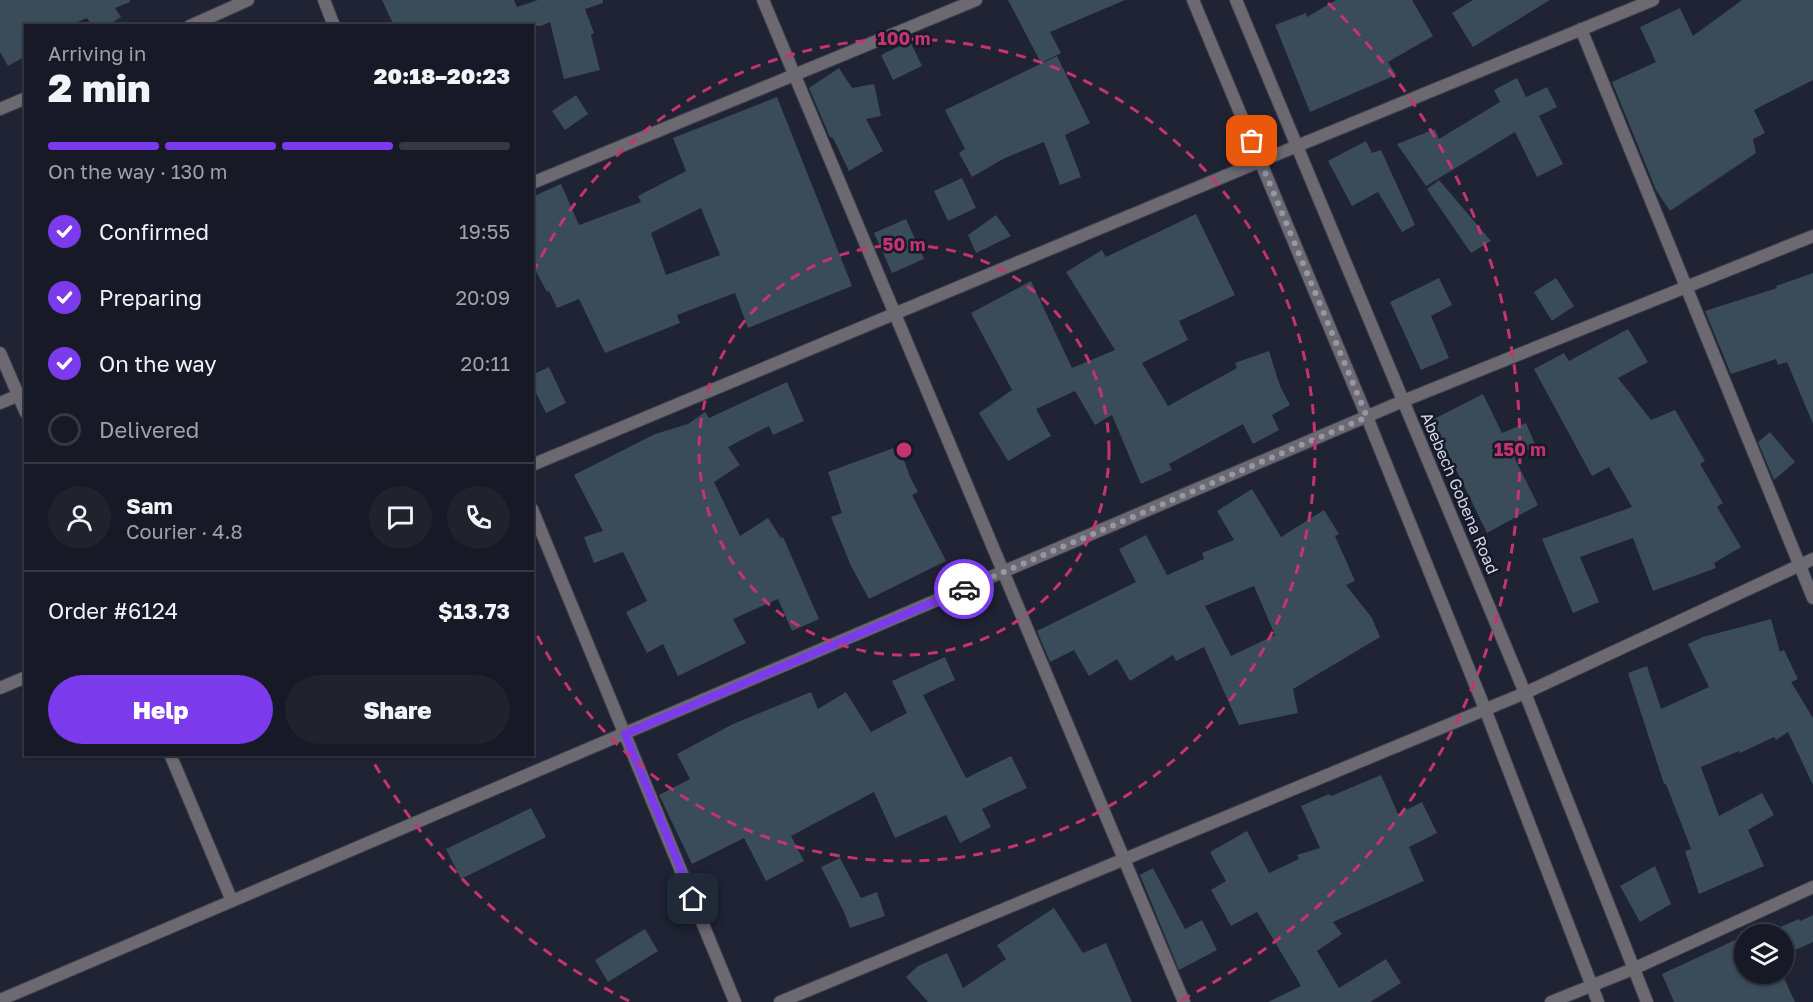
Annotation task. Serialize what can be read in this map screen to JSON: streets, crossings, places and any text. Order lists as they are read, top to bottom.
{
  "streets": {
    "street": ["Abebech Gobena Road"]
  },
  "page": {
    "heading": ["2 min", "Arriving in", "20:18–20:23"],
    "panel": [
      "Sam",
      "Courier · 4.8",
      "Order #6124",
      "$13.73"
    ],
    "bar": "On the way · 130 m",
    "list": [
      ["Confirmed", "19:55"],
      ["Preparing", "20:09"],
      ["On the way", "20:11"],
      "Delivered"
    ],
    "buttons": ["Help", "Share"]
  },
  "rings": ["100 m", "50 m", "150 m"]
}
